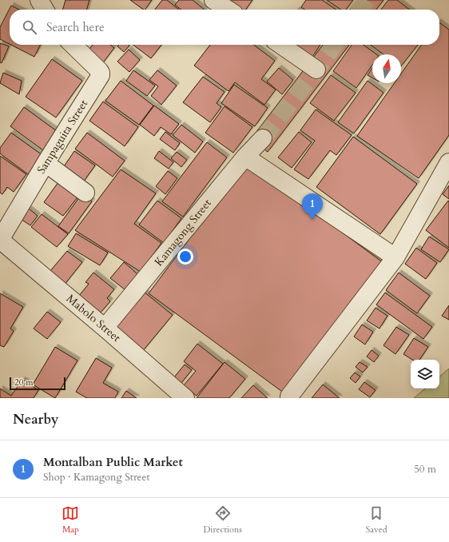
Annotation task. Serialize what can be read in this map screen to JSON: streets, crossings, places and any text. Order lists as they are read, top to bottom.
{
  "streets": {
    "street": ["Sampaguita Street", "Kamagong Street", "Mabolo Street"]
  },
  "crossings": [
    ["Sampaguita Street", "Mabolo Street"],
    ["Kamagong Street", "Mabolo Street"]
  ],
  "scale_bar": "20 m",
  "north": "top",
  "page": {
    "search": "Search here",
    "pins": "1",
    "scale": "20 m",
    "heading": "Nearby",
    "list": [
      {
        "mark": "1",
        "name": "Montalban Public Market",
        "note": "Shop · Kamagong Street",
        "value": "50 m"
      }
    ],
    "nav": ["Map", "Directions", "Saved"]
  }
}
